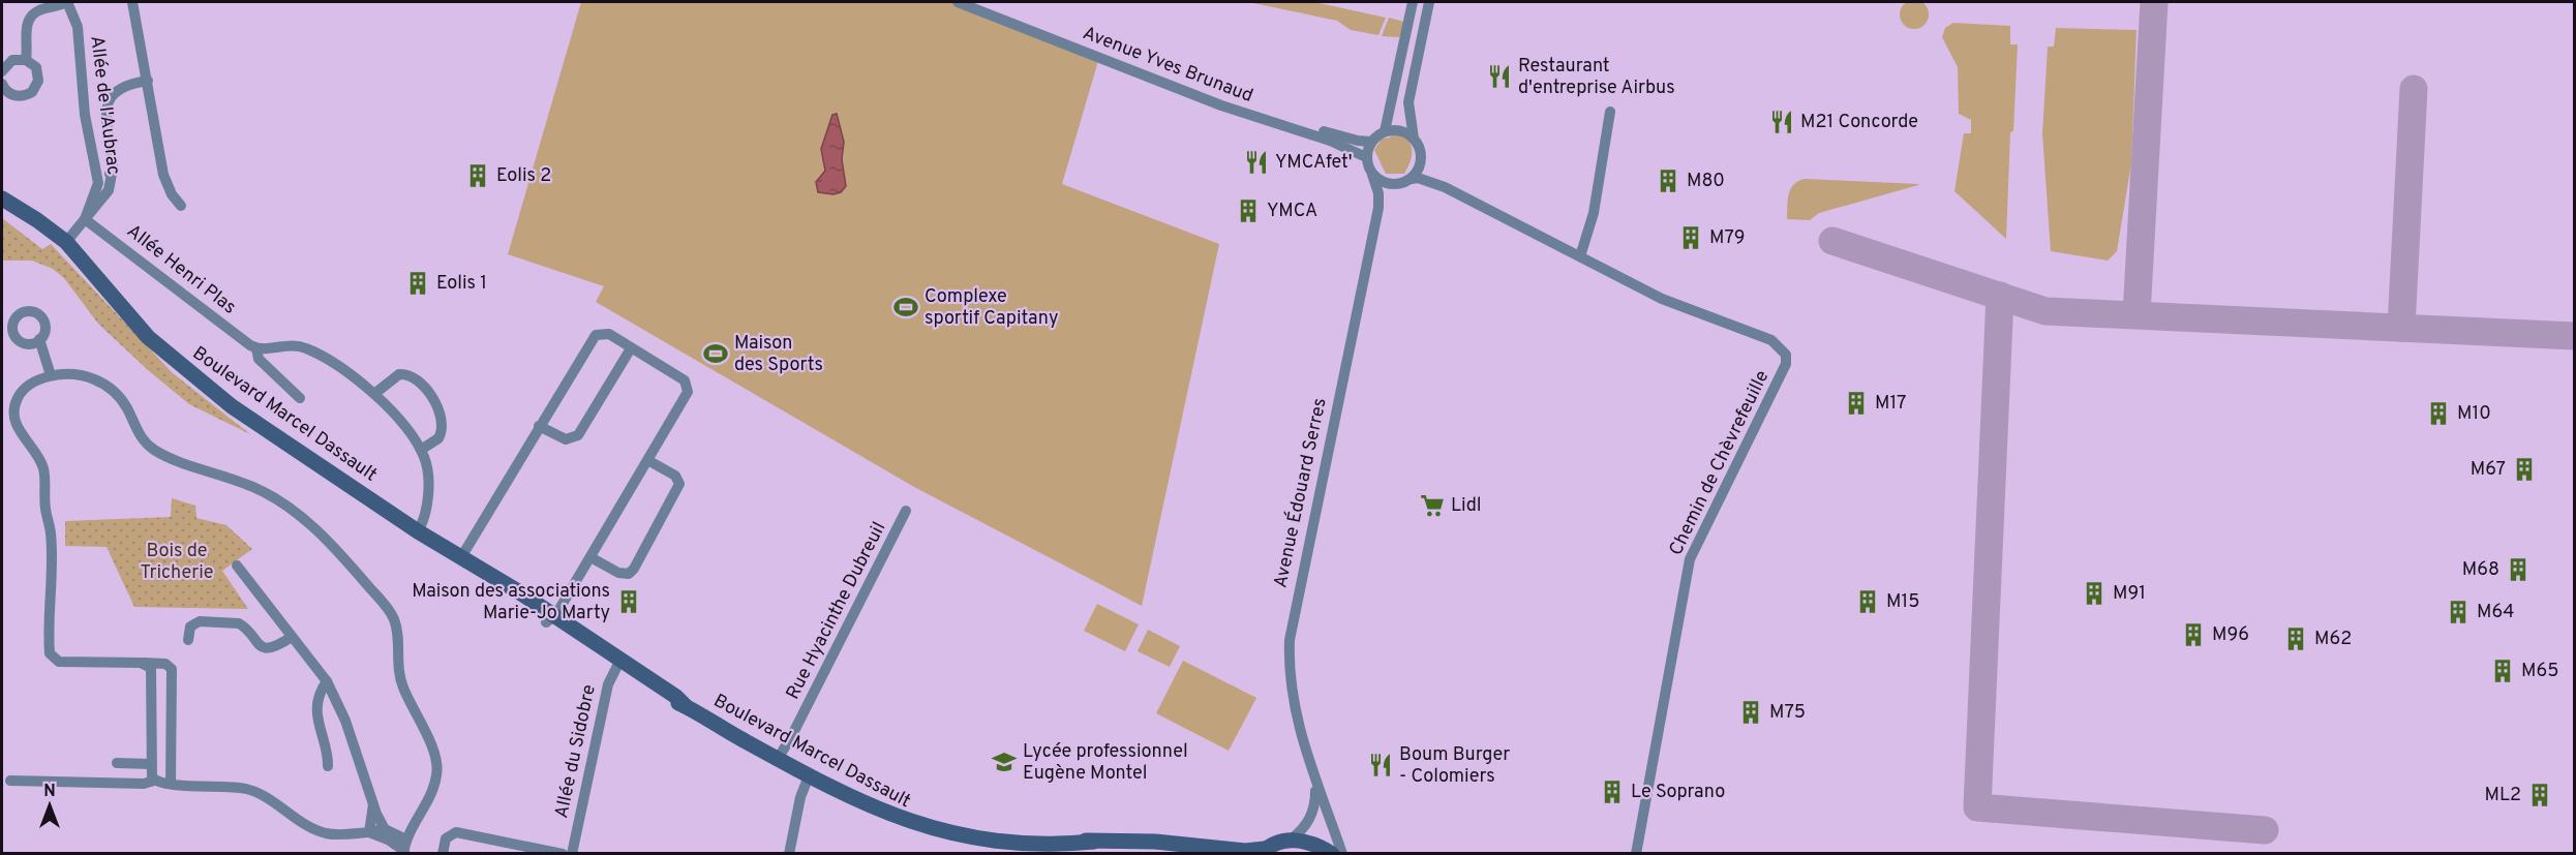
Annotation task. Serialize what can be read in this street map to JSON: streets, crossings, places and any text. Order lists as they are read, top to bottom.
{
  "streets": {
    "main road": ["Boulevard Marcel Dassault"],
    "street": [
      "Avenue Yves Brunaud",
      "Allée de l'Aubrac",
      "Allée Henri Plas",
      "Chemin de Chèvrefeuille",
      "Avenue Édouard Serres",
      "Rue Hyacinthe Dubreuil",
      "Allée du Sidobre"
    ]
  },
  "crossings": [
    ["Avenue Yves Brunaud", "Chemin de Chèvrefeuille"],
    ["Avenue Yves Brunaud", "Avenue Édouard Serres"],
    ["Allée de l'Aubrac", "Allée Henri Plas"],
    ["Allée de l'Aubrac", "Boulevard Marcel Dassault"],
    ["Boulevard Marcel Dassault", "Avenue Édouard Serres"],
    ["Boulevard Marcel Dassault", "Rue Hyacinthe Dubreuil"],
    ["Boulevard Marcel Dassault", "Allée du Sidobre"],
    ["Chemin de Chèvrefeuille", "Avenue Édouard Serres"]
  ],
  "parks": ["Bois de Tricherie"],
  "places": {
    "restaurant": [
      "Restaurant d'entreprise Airbus",
      "M21 Concorde",
      "YMCAfet'",
      "Boum Burger - Colomiers"
    ],
    "building": [
      "Eolis 2",
      "M80",
      "YMCA",
      "M79",
      "Eolis 1",
      "M17",
      "M10",
      "M67",
      "M68",
      "M91",
      "Maison des associations Marie-Jo Marty",
      "M15",
      "M64",
      "M96",
      "M62",
      "M65",
      "M75",
      "Le Soprano",
      "ML2"
    ],
    "sports": ["Complexe sportif Capitany", "Maison des Sports"],
    "supermarket": ["Lidl"],
    "school or university": ["Lycée professionnel Eugène Montel"]
  },
  "north": "top"
}
